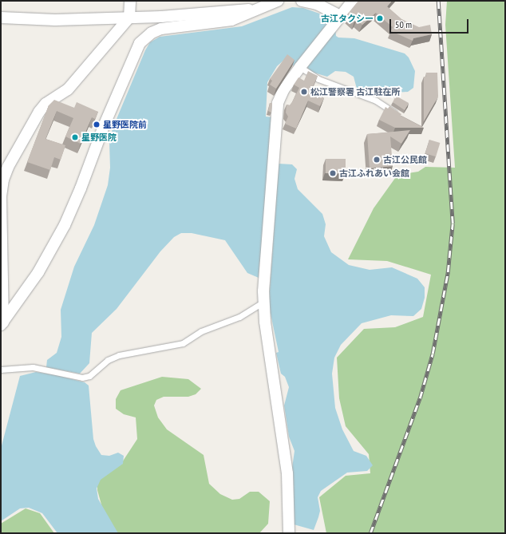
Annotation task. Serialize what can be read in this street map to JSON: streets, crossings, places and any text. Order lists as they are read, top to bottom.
{
  "places": [
    "古江タクシー",
    "松江警察署 古江駐在所",
    "星野医院前",
    "星野医院",
    "古江公民館",
    "古江ふれあい会館"
  ],
  "scale_bar": "50 m"
}
